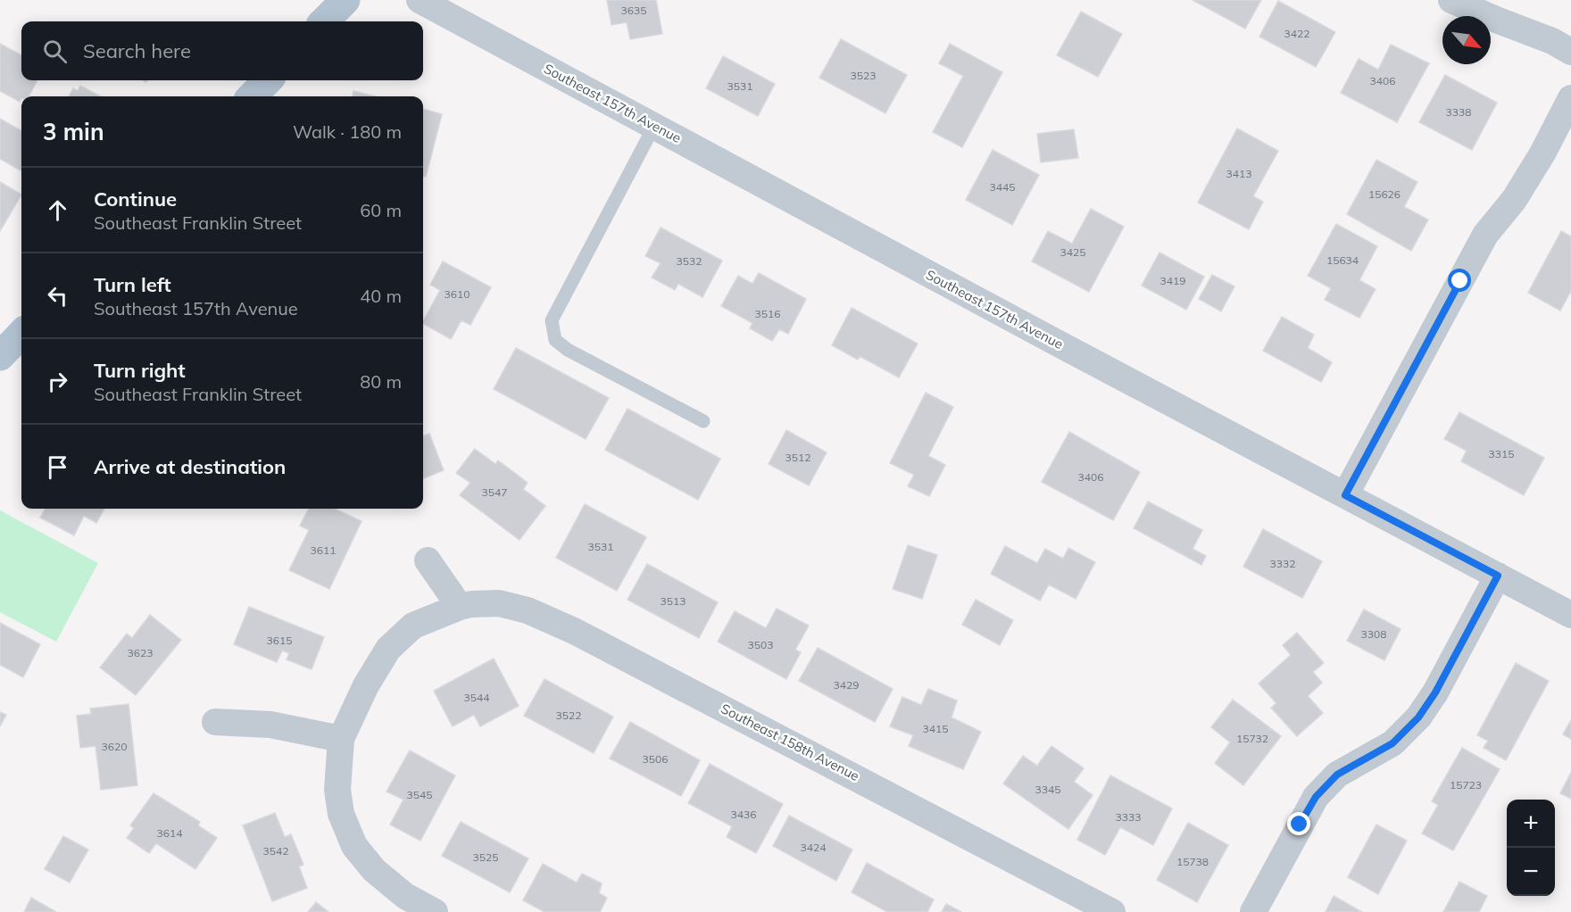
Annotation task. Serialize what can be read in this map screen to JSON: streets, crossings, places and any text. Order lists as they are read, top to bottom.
{
  "streets": {
    "street": ["Southeast 157th Avenue", "Southeast 158th Avenue"]
  },
  "house_numbers": [
    "3635",
    "3422",
    "3523",
    "3406",
    "3531",
    "3338",
    "3413",
    "3445",
    "15626",
    "3425",
    "15634",
    "3532",
    "3419",
    "3610",
    "3516",
    "3315",
    "3512",
    "3406",
    "3547",
    "3531",
    "3611",
    "3332",
    "3513",
    "3308",
    "3615",
    "3503",
    "3623",
    "3429",
    "3544",
    "3522",
    "3415",
    "15732",
    "3620",
    "3506",
    "15723",
    "3345",
    "3545",
    "3436",
    "3333",
    "3614",
    "3424",
    "3542",
    "3525",
    "15738"
  ],
  "north": "bottom right",
  "page": {
    "search": "Search here",
    "heading": ["3 min", "Walk · 180 m"],
    "list": [
      ["Continue", "Southeast Franklin Street", "60 m"],
      ["Turn left", "Southeast 157th Avenue", "40 m"],
      ["Turn right", "Southeast Franklin Street", "80 m"],
      "Arrive at destination"
    ],
    "map_buttons": ["+", "−"]
  }
}
